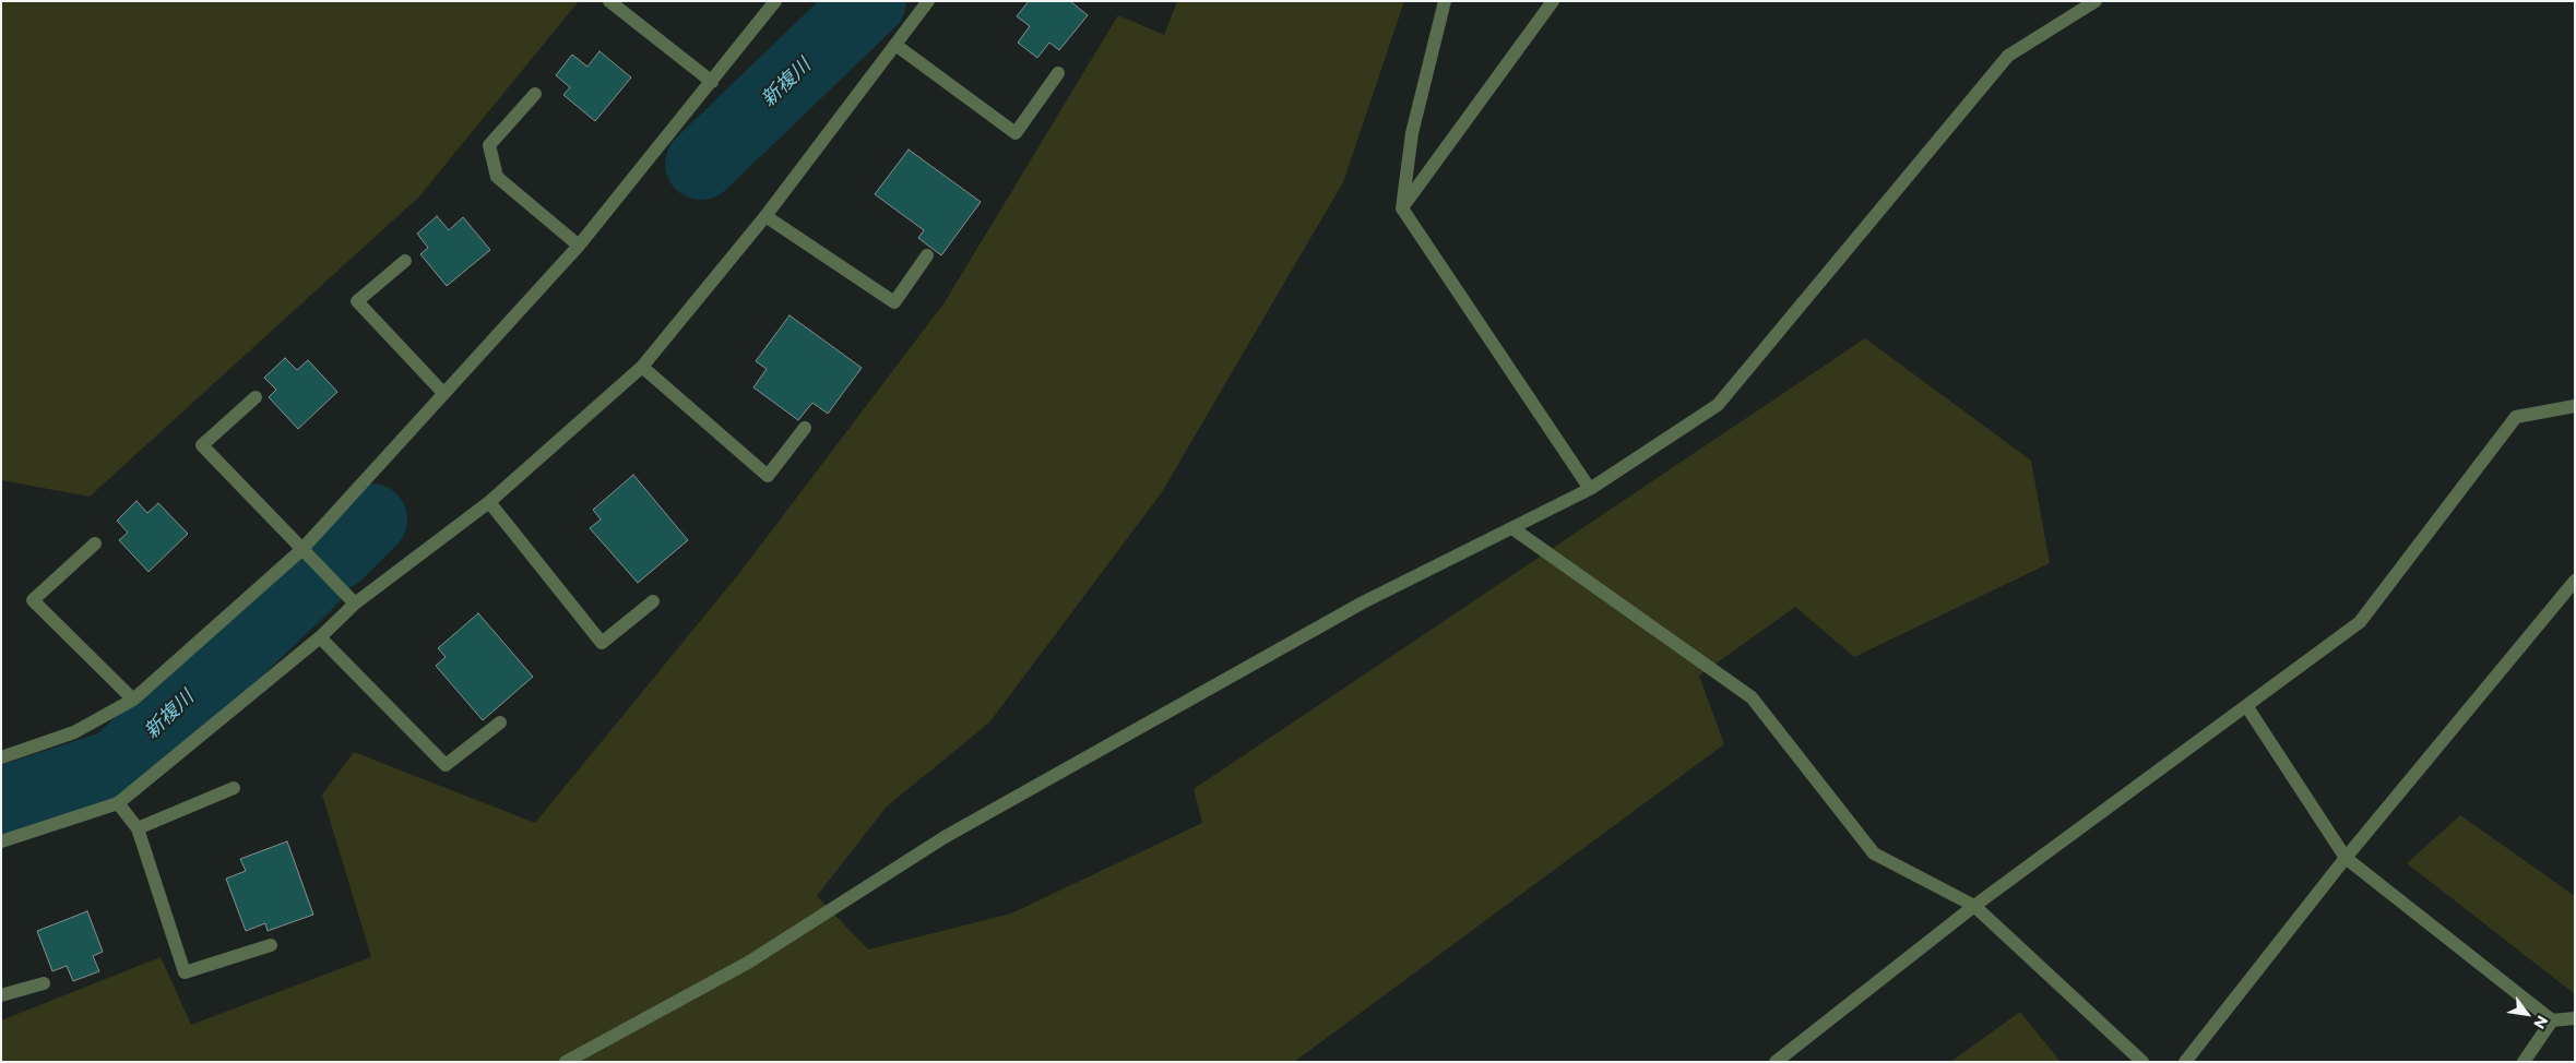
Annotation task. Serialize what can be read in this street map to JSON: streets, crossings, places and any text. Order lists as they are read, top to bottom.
{
  "water": ["新複川"],
  "north": "bottom right"
}
